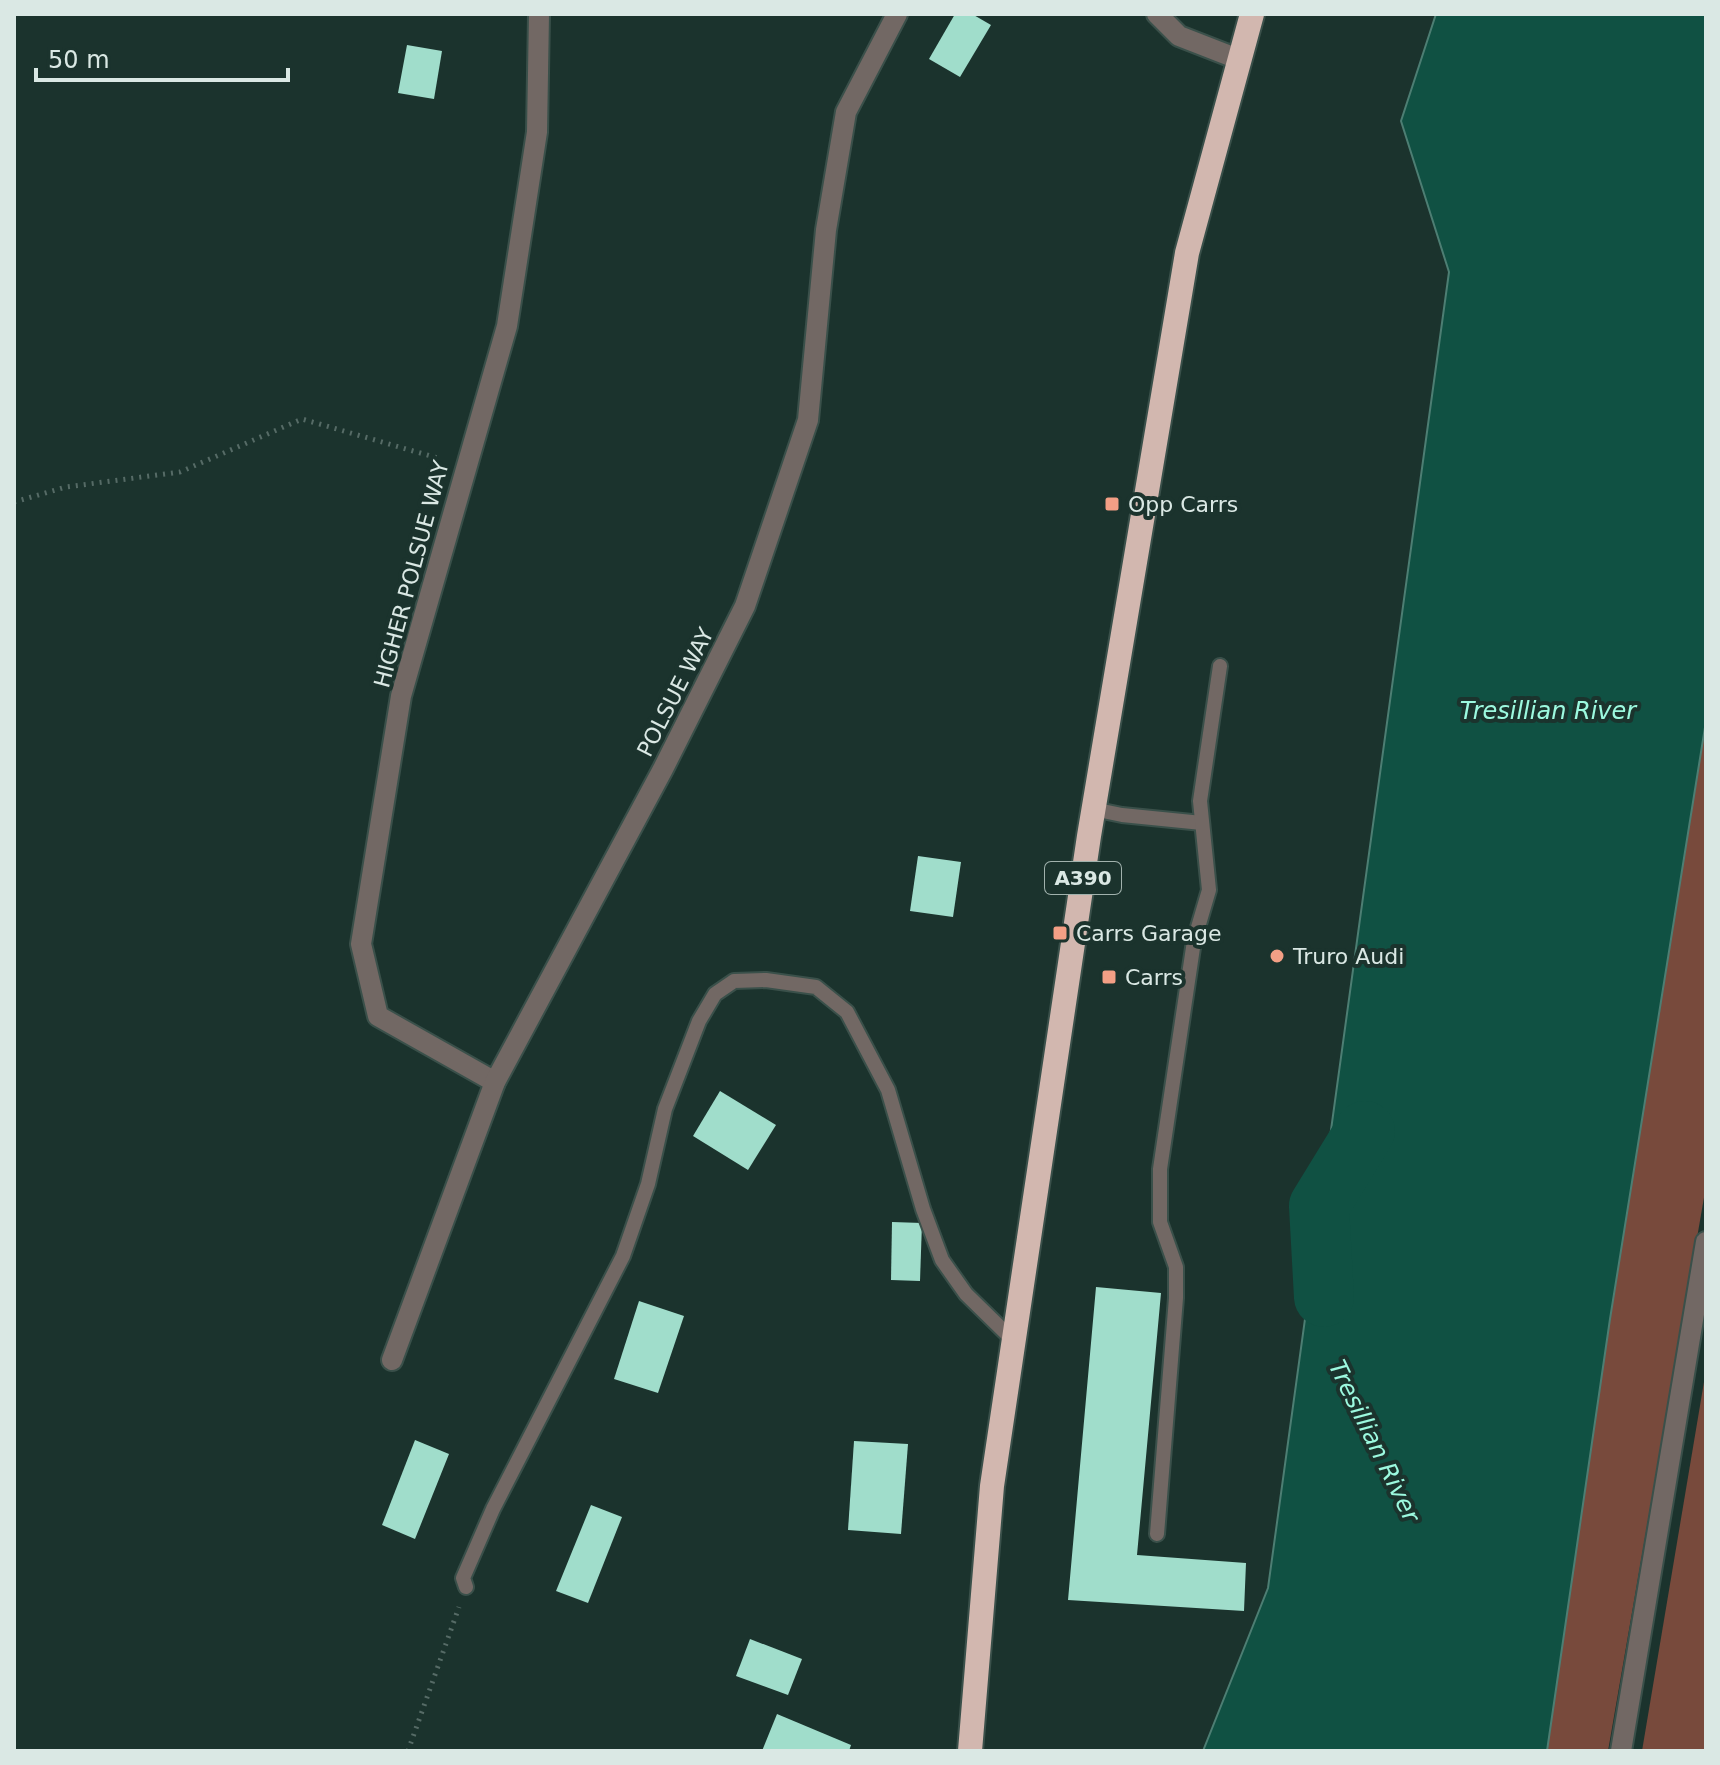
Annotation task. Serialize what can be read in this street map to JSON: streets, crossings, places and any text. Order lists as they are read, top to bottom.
{
  "streets": {
    "highway": ["A390"],
    "street": ["HIGHER POLSUE WAY", "POLSUE WAY"]
  },
  "crossings": [
    ["HIGHER POLSUE WAY", "POLSUE WAY"]
  ],
  "water": ["Tresillian River"],
  "places": {
    "transit": ["Opp Carrs", "Carrs Garage", "Carrs"],
    "other": ["Truro Audi"]
  },
  "scale_bar": "50 m"
}
